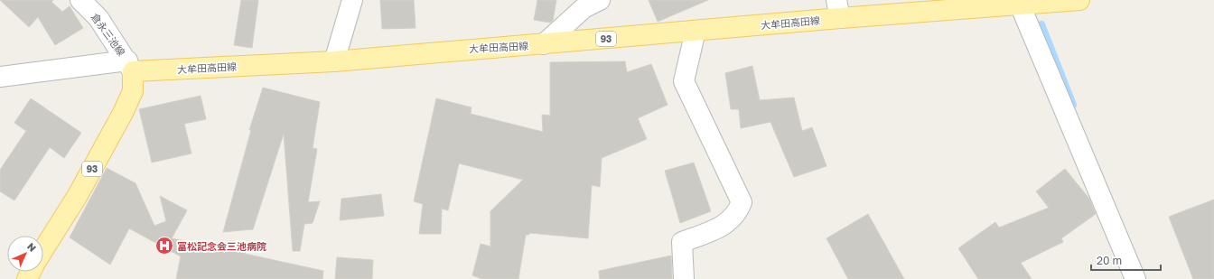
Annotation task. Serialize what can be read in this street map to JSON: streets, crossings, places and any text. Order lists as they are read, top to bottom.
{
  "streets": {
    "main road": ["大牟田高田線", "93"],
    "street": ["倉永三池線"]
  },
  "crossings": [
    ["大牟田高田線", "倉永三池線"],
    ["大牟田高田線", "93"],
    ["倉永三池線", "93"]
  ],
  "places": {
    "hospital": ["冨松記念会三池病院"]
  },
  "scale_bar": "20 m",
  "north": "top right"
}
